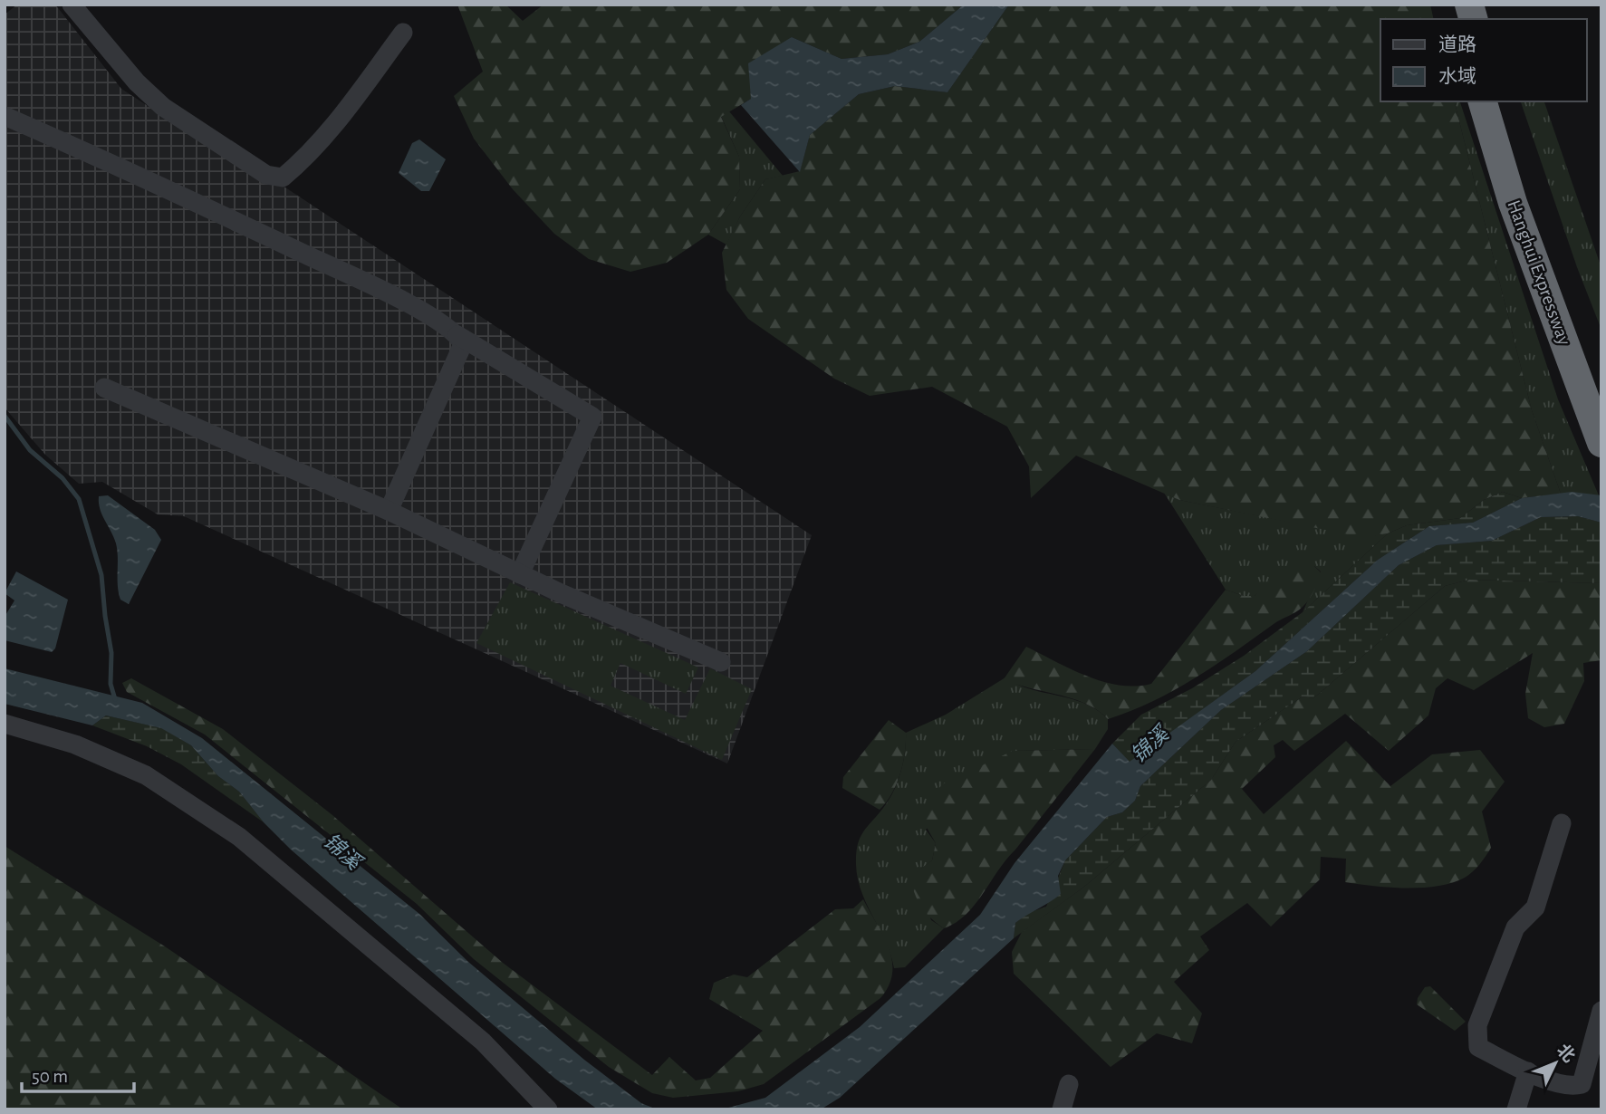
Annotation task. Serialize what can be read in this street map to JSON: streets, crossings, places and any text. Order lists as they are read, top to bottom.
{
  "streets": {
    "highway": ["Hanghui Expressway"]
  },
  "water": ["锦溪"],
  "legend": ["道路", "水域"],
  "scale_bar": "50 m",
  "north": "top right"
}
